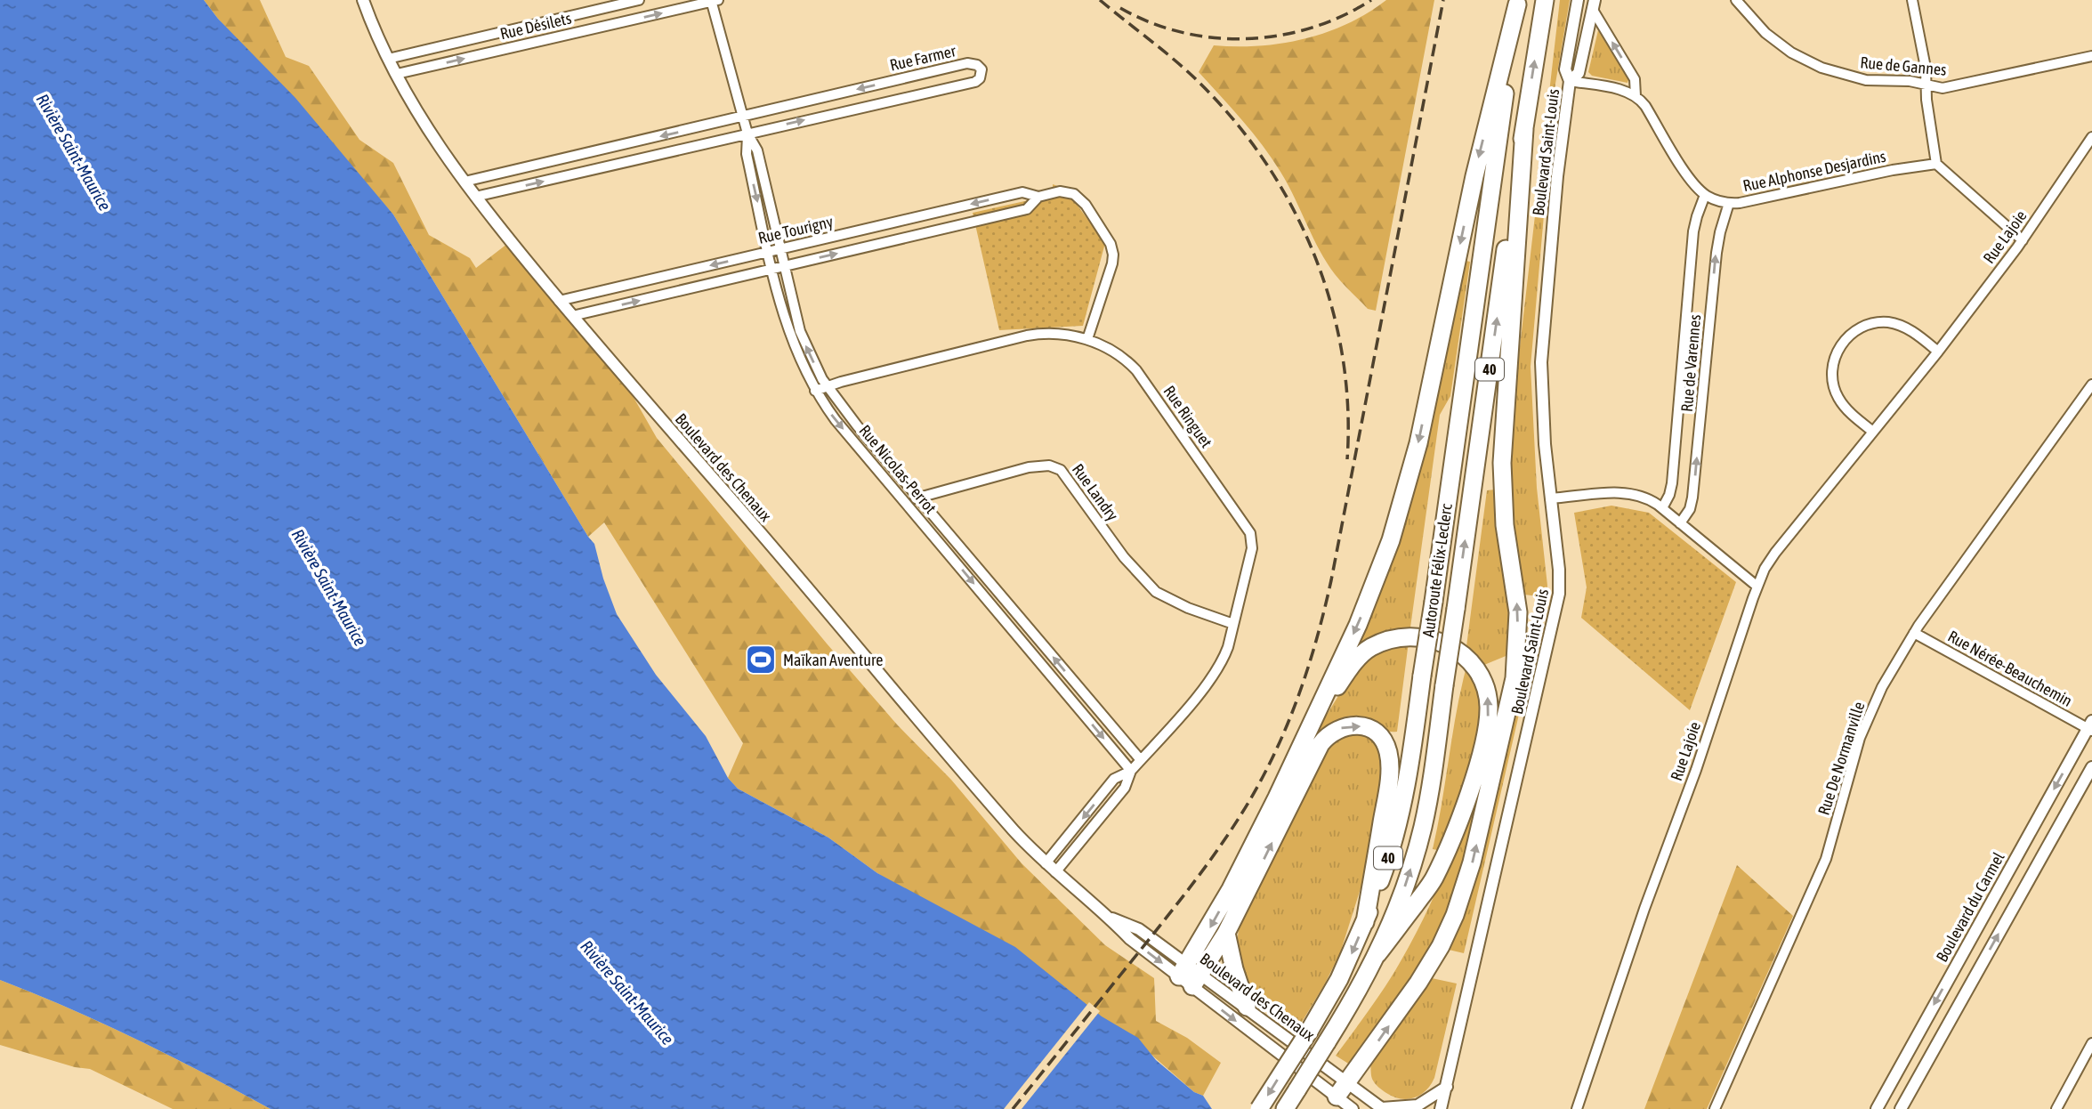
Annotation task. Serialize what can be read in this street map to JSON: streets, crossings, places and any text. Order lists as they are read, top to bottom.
{
  "streets": {
    "highway": ["40", "Autoroute Félix-Leclerc"],
    "street": [
      "Rue Désilets",
      "Rue Farmer",
      "Rue de Gannes",
      "Boulevard Saint-Louis",
      "Rue Alphonse Desjardins",
      "Rue Tourigny",
      "Rue Lajoie",
      "Rue de Varennes",
      "Rue Ringuet",
      "Boulevard des Chenaux",
      "Rue Nicolas-Perrot",
      "Rue Landry",
      "Rue Nérée-Beauchemin",
      "Rue De Normanville",
      "Boulevard du Carmel"
    ]
  },
  "crossings": [
    ["Rue Désilets", "Boulevard des Chenaux"],
    ["Rue Désilets", "Rue Nicolas-Perrot"],
    ["Rue Farmer", "Boulevard des Chenaux"],
    ["Rue Farmer", "Rue Nicolas-Perrot"],
    ["Rue Alphonse Desjardins", "Rue de Varennes"],
    ["Rue Tourigny", "Rue Ringuet"],
    ["Rue Tourigny", "Boulevard des Chenaux"],
    ["Rue Tourigny", "Rue Nicolas-Perrot"],
    ["Rue Ringuet", "Boulevard des Chenaux"],
    ["Rue Ringuet", "Rue Nicolas-Perrot"],
    ["Rue Ringuet", "Rue Landry"],
    ["Rue Nicolas-Perrot", "Rue Landry"],
    ["Rue Nérée-Beauchemin", "Rue De Normanville"],
    ["Rue Nérée-Beauchemin", "Boulevard du Carmel"]
  ],
  "water": ["Rivière Saint-Maurice"],
  "places": {
    "sports": ["Maïkan Aventure"]
  }
}
